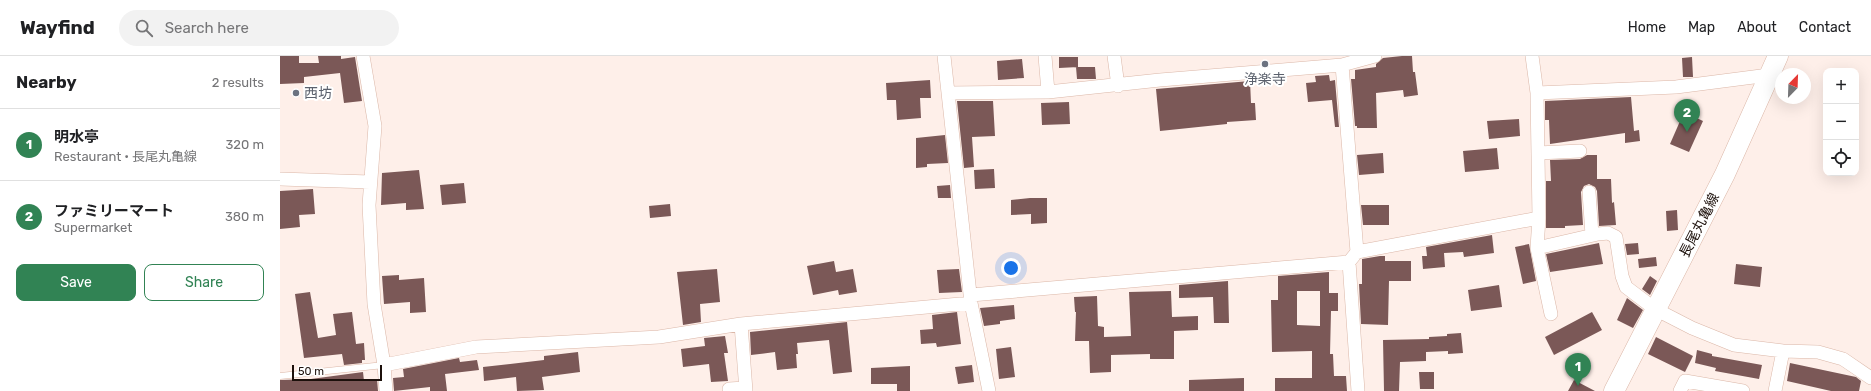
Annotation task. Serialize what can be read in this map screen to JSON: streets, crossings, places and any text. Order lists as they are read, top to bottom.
{
  "streets": {
    "main road": ["長尾丸亀線"]
  },
  "places": ["浄楽寺", "西坊"],
  "scale_bar": "50 m",
  "north": "top right",
  "page": {
    "header": "Wayfind",
    "search": "Search here",
    "nav": [
      "Home",
      "Map",
      "About",
      "Contact"
    ],
    "heading": ["Nearby", "2 results"],
    "map_buttons": ["+", "−"],
    "pins": ["2", "1"],
    "list": [
      {
        "mark": "1",
        "name": "明水亭",
        "note": "Restaurant · 長尾丸亀線",
        "value": "320 m"
      },
      {
        "mark": "2",
        "name": "ファミリーマート",
        "note": "Supermarket",
        "value": "380 m"
      }
    ],
    "buttons": ["Save", "Share"],
    "scale": "50 m"
  }
}
